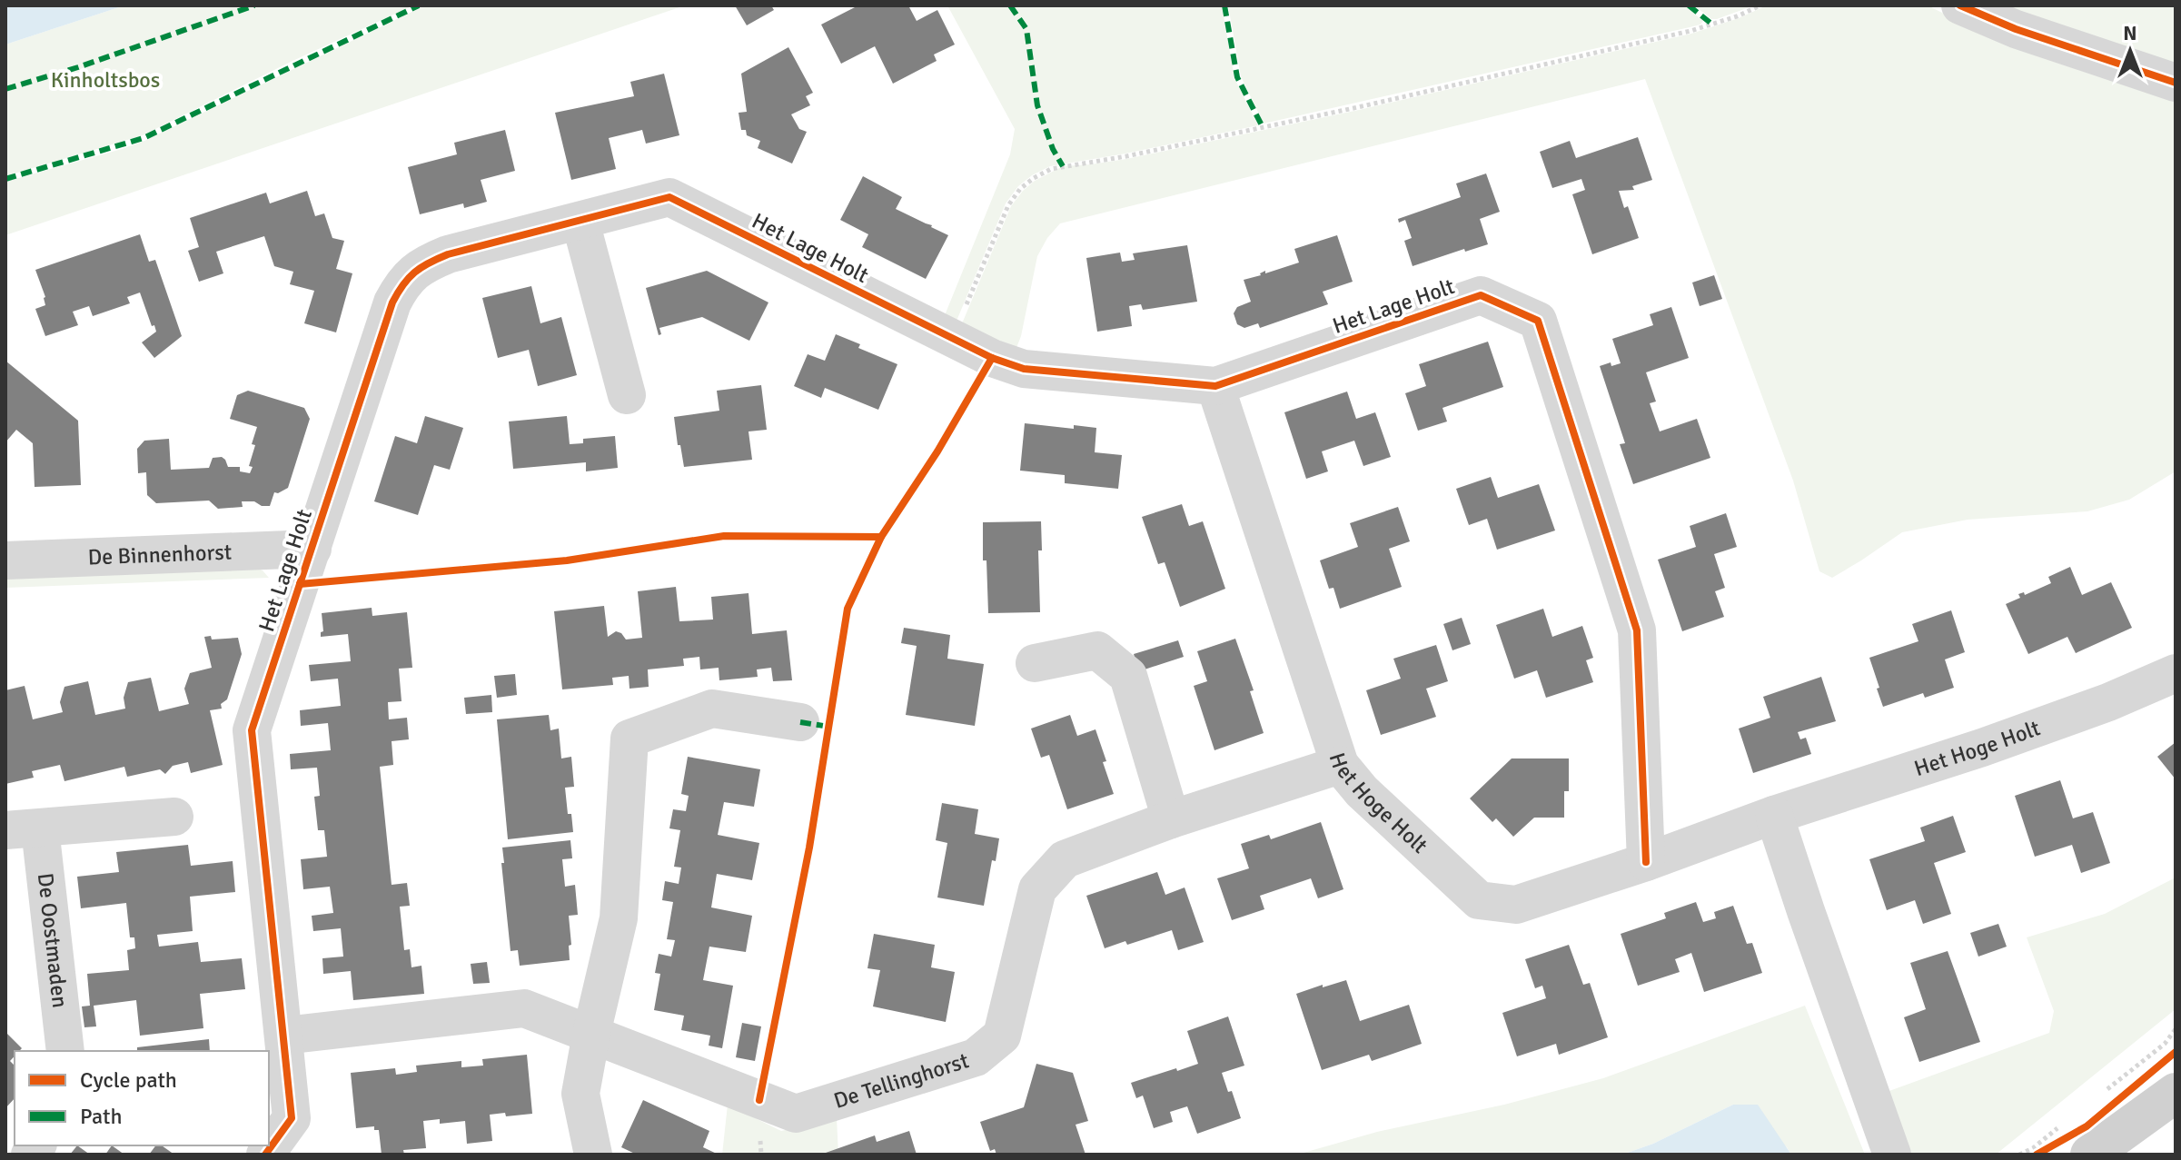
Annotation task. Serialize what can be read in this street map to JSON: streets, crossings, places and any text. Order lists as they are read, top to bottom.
{
  "streets": {
    "street": [
      "Het Lage Holt",
      "De Binnenhorst",
      "Het Hoge Holt",
      "De Oostmaden",
      "De Tellinghorst"
    ]
  },
  "crossings": [
    ["Het Lage Holt", "De Binnenhorst"],
    ["Het Lage Holt", "Het Hoge Holt"],
    ["Het Lage Holt", "De Tellinghorst"],
    ["Het Hoge Holt", "De Tellinghorst"]
  ],
  "parks": ["Kinholtsbos"],
  "legend": ["Cycle path", "Path"],
  "north": "top"
}
